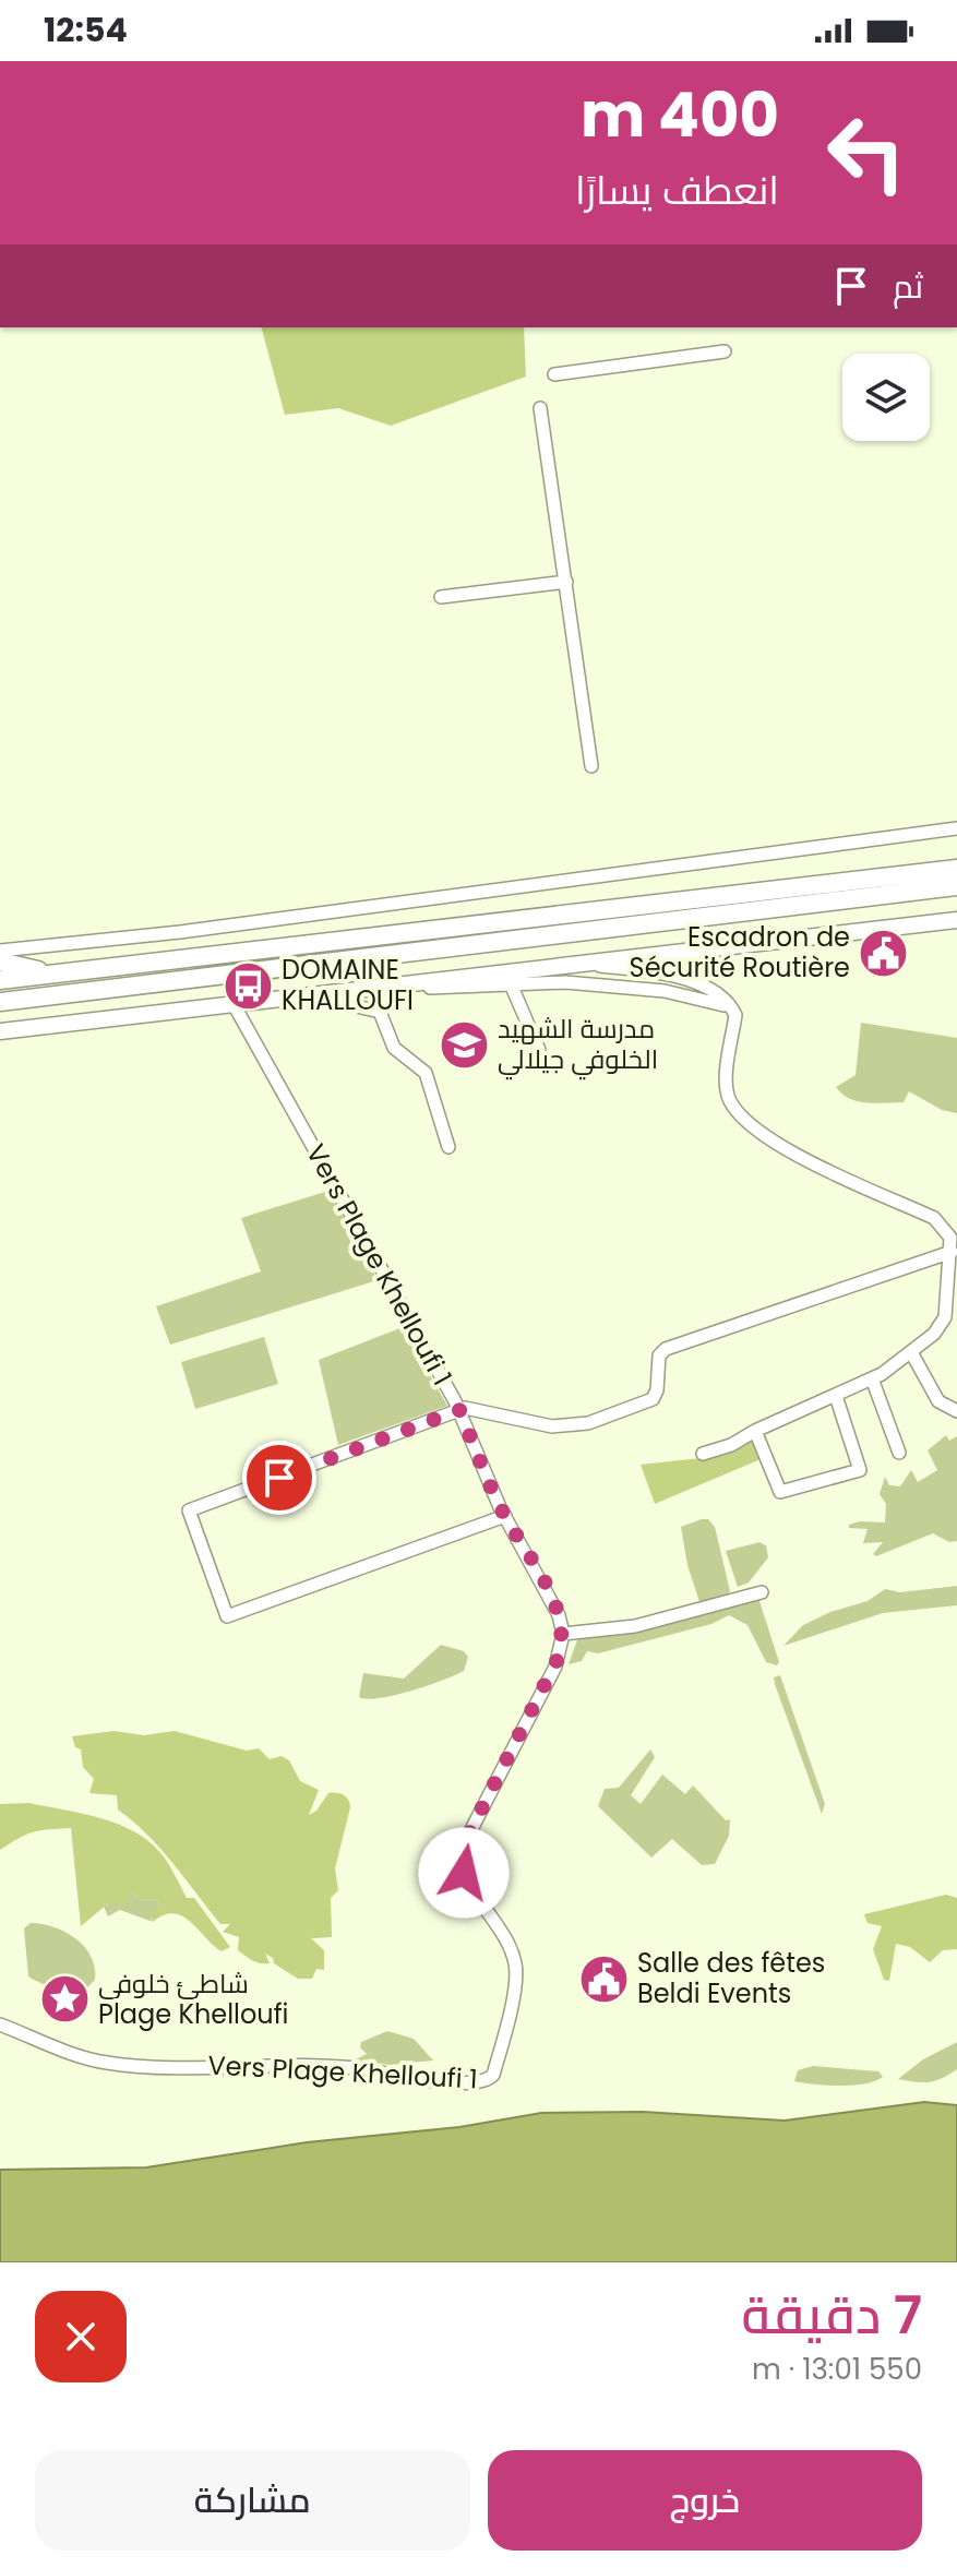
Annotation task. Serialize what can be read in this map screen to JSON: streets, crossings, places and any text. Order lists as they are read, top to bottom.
{
  "streets": {
    "street": ["Vers Plage Khelloufi 1"]
  },
  "places": {
    "public building": ["Escadron de Sécurité Routière", "Salle des fêtes Beldi Events"],
    "bus stop": ["DOMAINE KHALLOUFI"],
    "school or university": ["مدرسة الشهيد الخلوفي جيلالي"],
    "place": ["شاطئ خلوفي Plage Khelloufi"]
  },
  "page": {
    "status": "12:54",
    "turn": ["400 m", "انعطف يسارًا"],
    "then": "ثم",
    "heading": ["7 دقيقة", "550 m · 13:01"],
    "buttons": ["خروج", "مشاركة"]
  }
}
